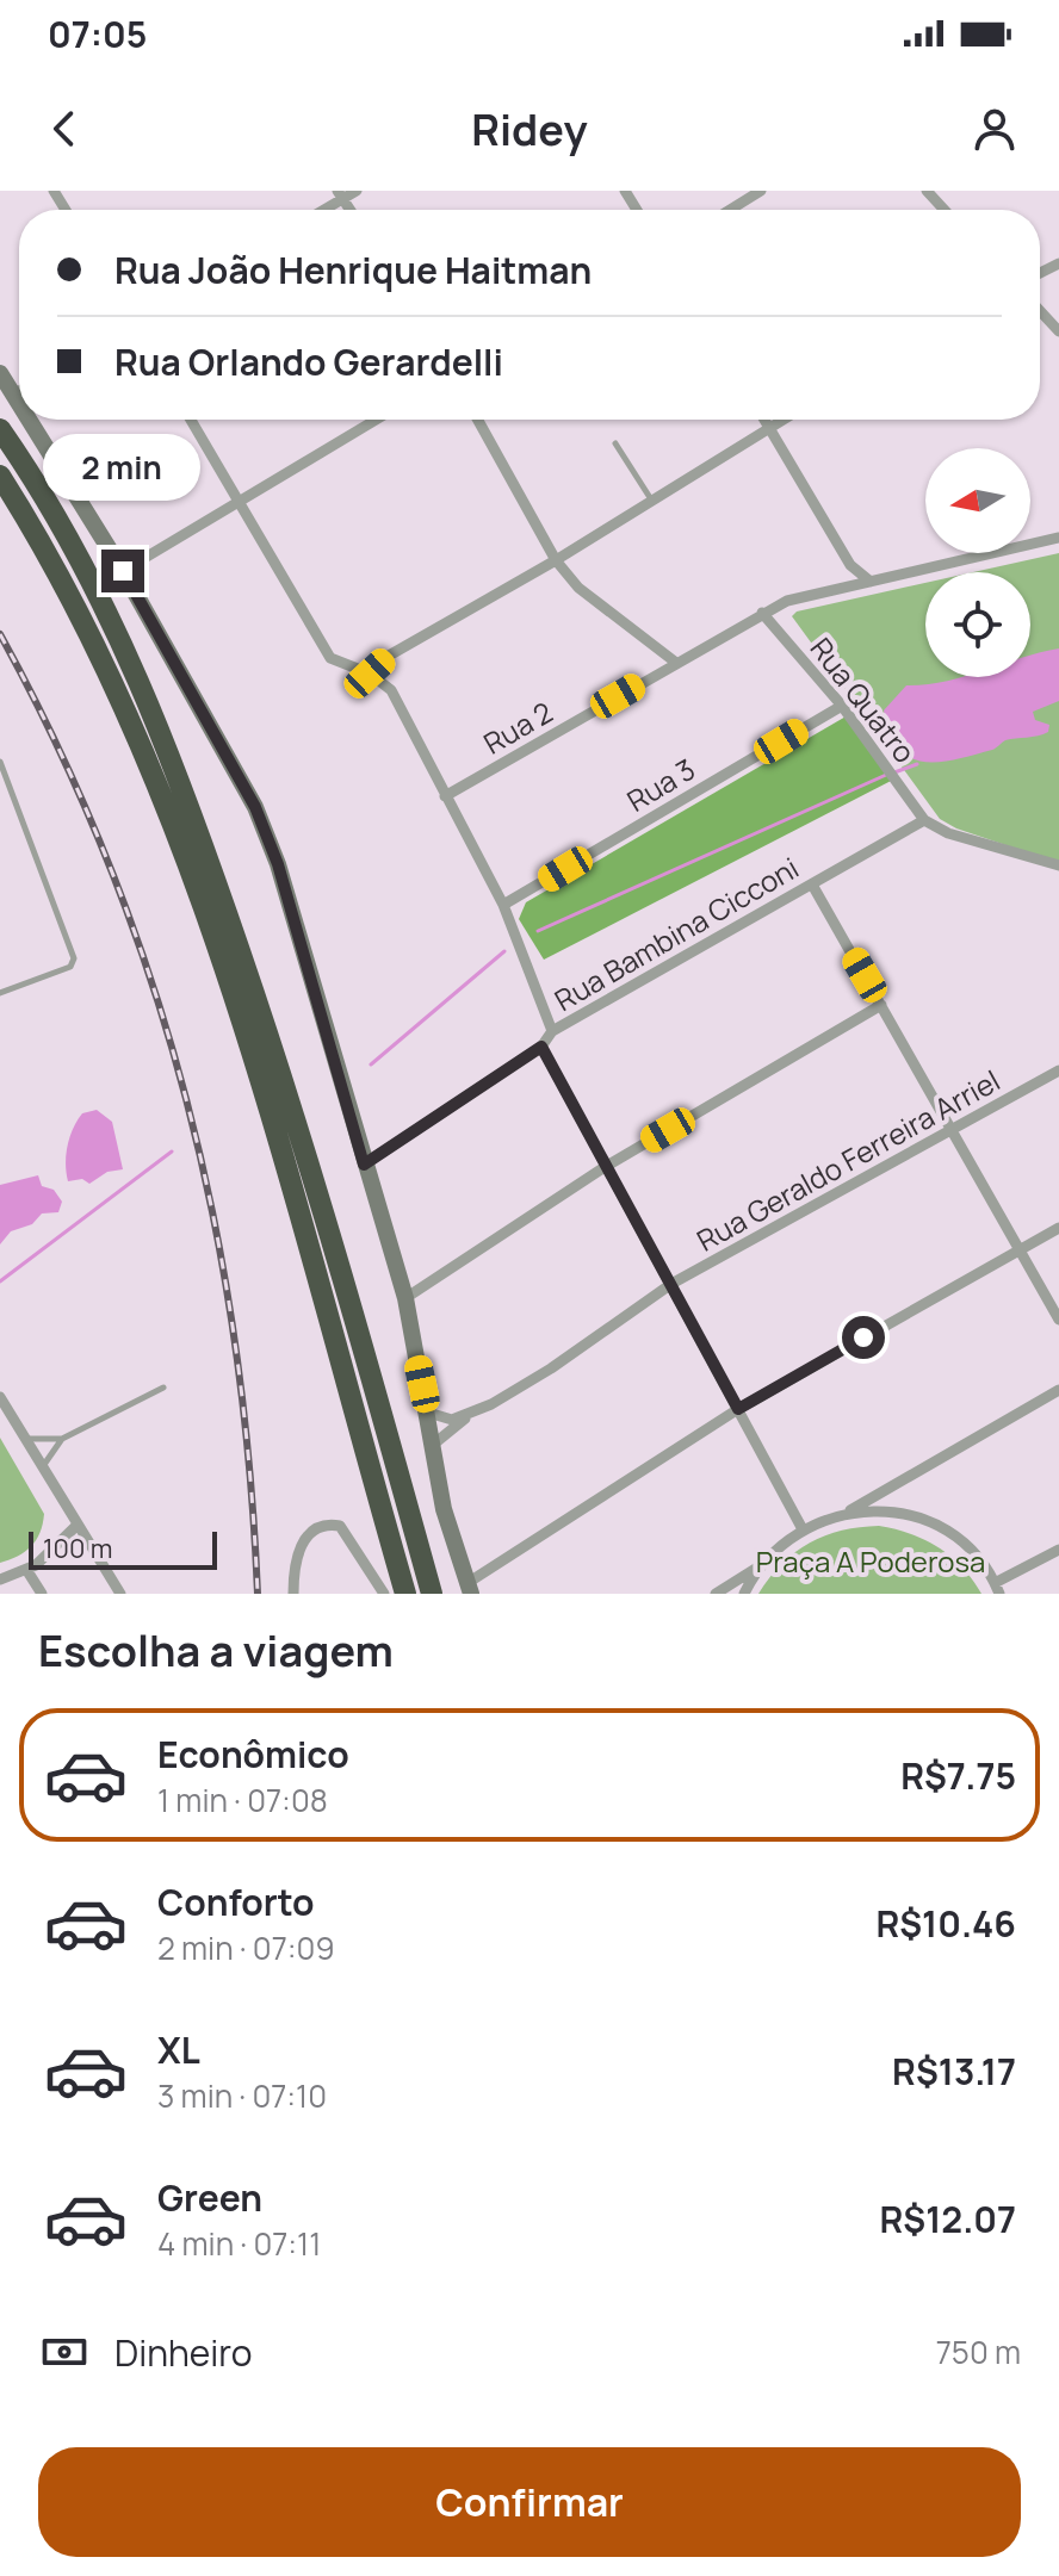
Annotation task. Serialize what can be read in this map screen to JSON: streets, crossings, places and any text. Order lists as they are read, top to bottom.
{
  "streets": {
    "street": [
      "Rua Quatro",
      "Rua 2",
      "Rua 3",
      "Rua Bambina Cicconi",
      "Rua Geraldo Ferreira Arriel"
    ]
  },
  "crossings": [
    ["Rua Quatro", "Rua 2"],
    ["Rua Quatro", "Rua 3"],
    ["Rua Quatro", "Rua Bambina Cicconi"]
  ],
  "parks": ["Praça A Poderosa"],
  "scale_bar": "100 m",
  "north": "left",
  "page": {
    "status": "07:05",
    "header": "Ridey",
    "banner": ["Rua João Henrique Haitman", "Rua Orlando Gerardelli"],
    "bubble": "2 min",
    "scale": "100 m",
    "heading": "Escolha a viagem",
    "list": [
      {
        "name": "Econômico",
        "note": "1 min · 07:08",
        "value": "R$7.75"
      },
      {
        "name": "Conforto",
        "note": "2 min · 07:09",
        "value": "R$10.46"
      },
      {
        "name": "XL",
        "note": "3 min · 07:10",
        "value": "R$13.17"
      },
      {
        "name": "Green",
        "note": "4 min · 07:11",
        "value": "R$12.07"
      }
    ],
    "pay": ["Dinheiro", "750 m"],
    "buttons": "Confirmar"
  }
}
